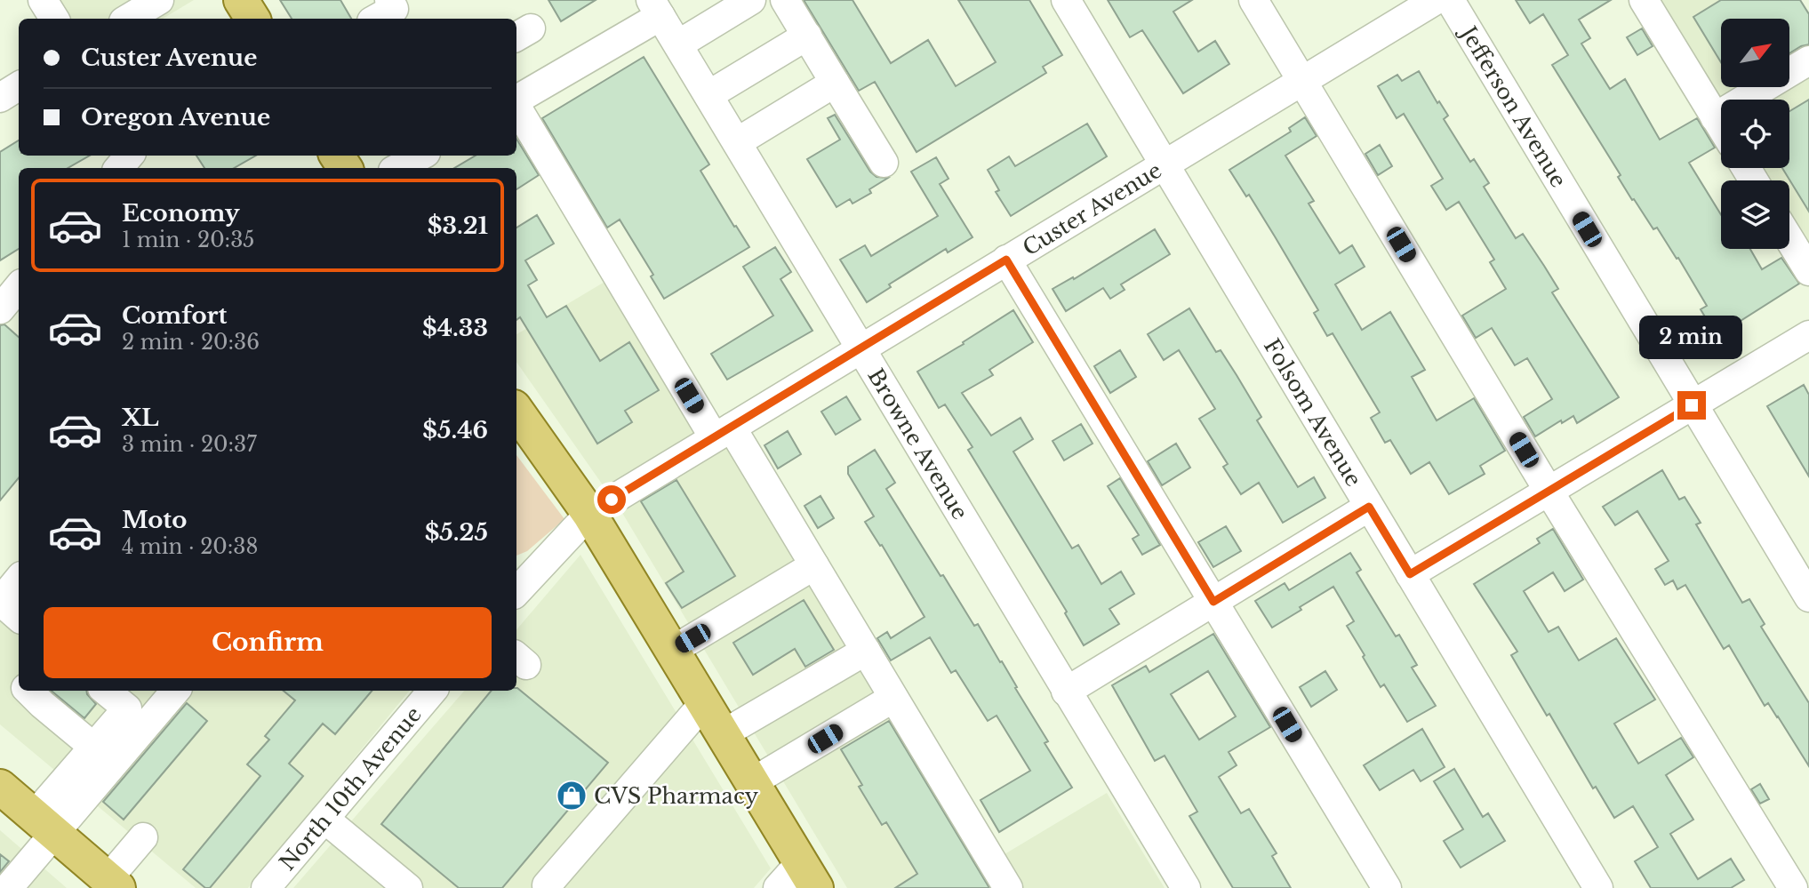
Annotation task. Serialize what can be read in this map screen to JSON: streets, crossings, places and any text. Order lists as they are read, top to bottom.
{
  "streets": {
    "street": [
      "Jefferson Avenue",
      "Custer Avenue",
      "Folsom Avenue",
      "Browne Avenue",
      "North 10th Avenue"
    ]
  },
  "crossings": [
    ["Custer Avenue", "Folsom Avenue"],
    ["Custer Avenue", "Browne Avenue"]
  ],
  "places": {
    "shop": ["CVS Pharmacy"]
  },
  "north": "top right",
  "page": {
    "banner": ["Custer Avenue", "Oregon Avenue"],
    "list": [
      {
        "name": "Economy",
        "note": "1 min · 20:35",
        "value": "$3.21"
      },
      {
        "name": "Comfort",
        "note": "2 min · 20:36",
        "value": "$4.33"
      },
      {
        "name": "XL",
        "note": "3 min · 20:37",
        "value": "$5.46"
      },
      {
        "name": "Moto",
        "note": "4 min · 20:38",
        "value": "$5.25"
      }
    ],
    "bubble": "2 min",
    "buttons": "Confirm"
  }
}
